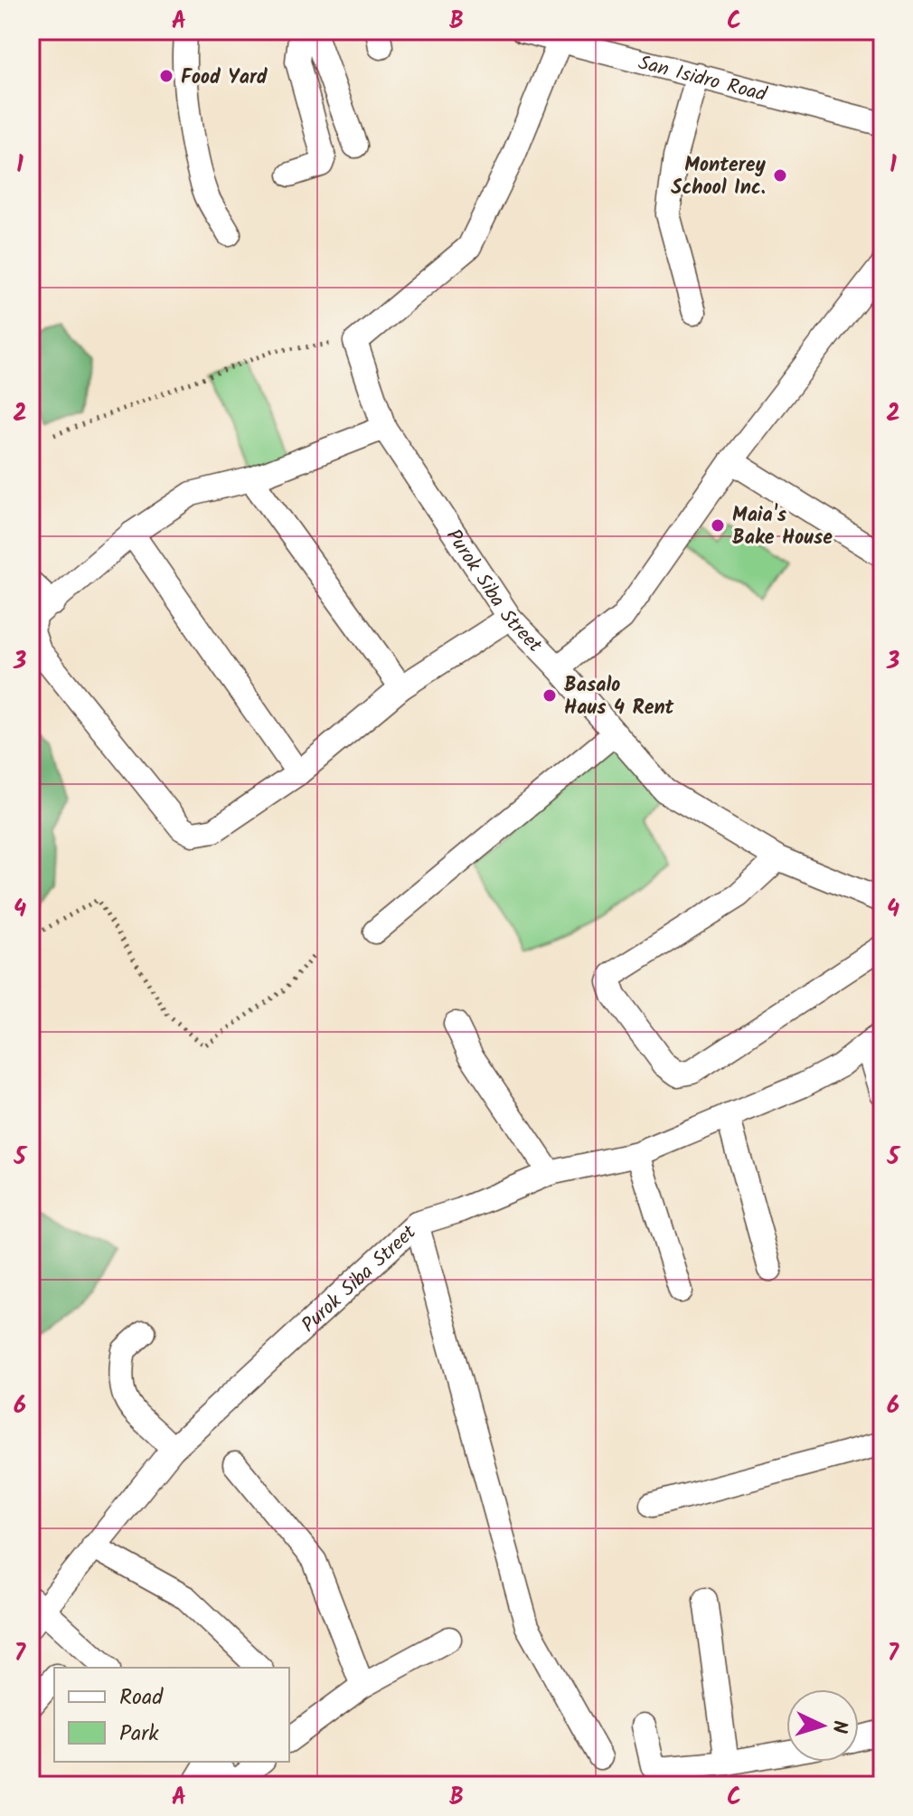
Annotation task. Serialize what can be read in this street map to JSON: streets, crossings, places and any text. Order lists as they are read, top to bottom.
{
  "streets": {
    "street": ["San Isidro Road", "Purok Siba Street"]
  },
  "places": [
    "Food Yard",
    "Monterey School Inc.",
    "Maia's Bake House",
    "Basalo Haus 4 Rent"
  ],
  "legend": ["Road", "Park"],
  "north": "right",
  "grid": {
    "columns": ["A", "B", "C"],
    "rows": [
      "1",
      "2",
      "3",
      "4",
      "5",
      "6",
      "7"
    ]
  }
}
